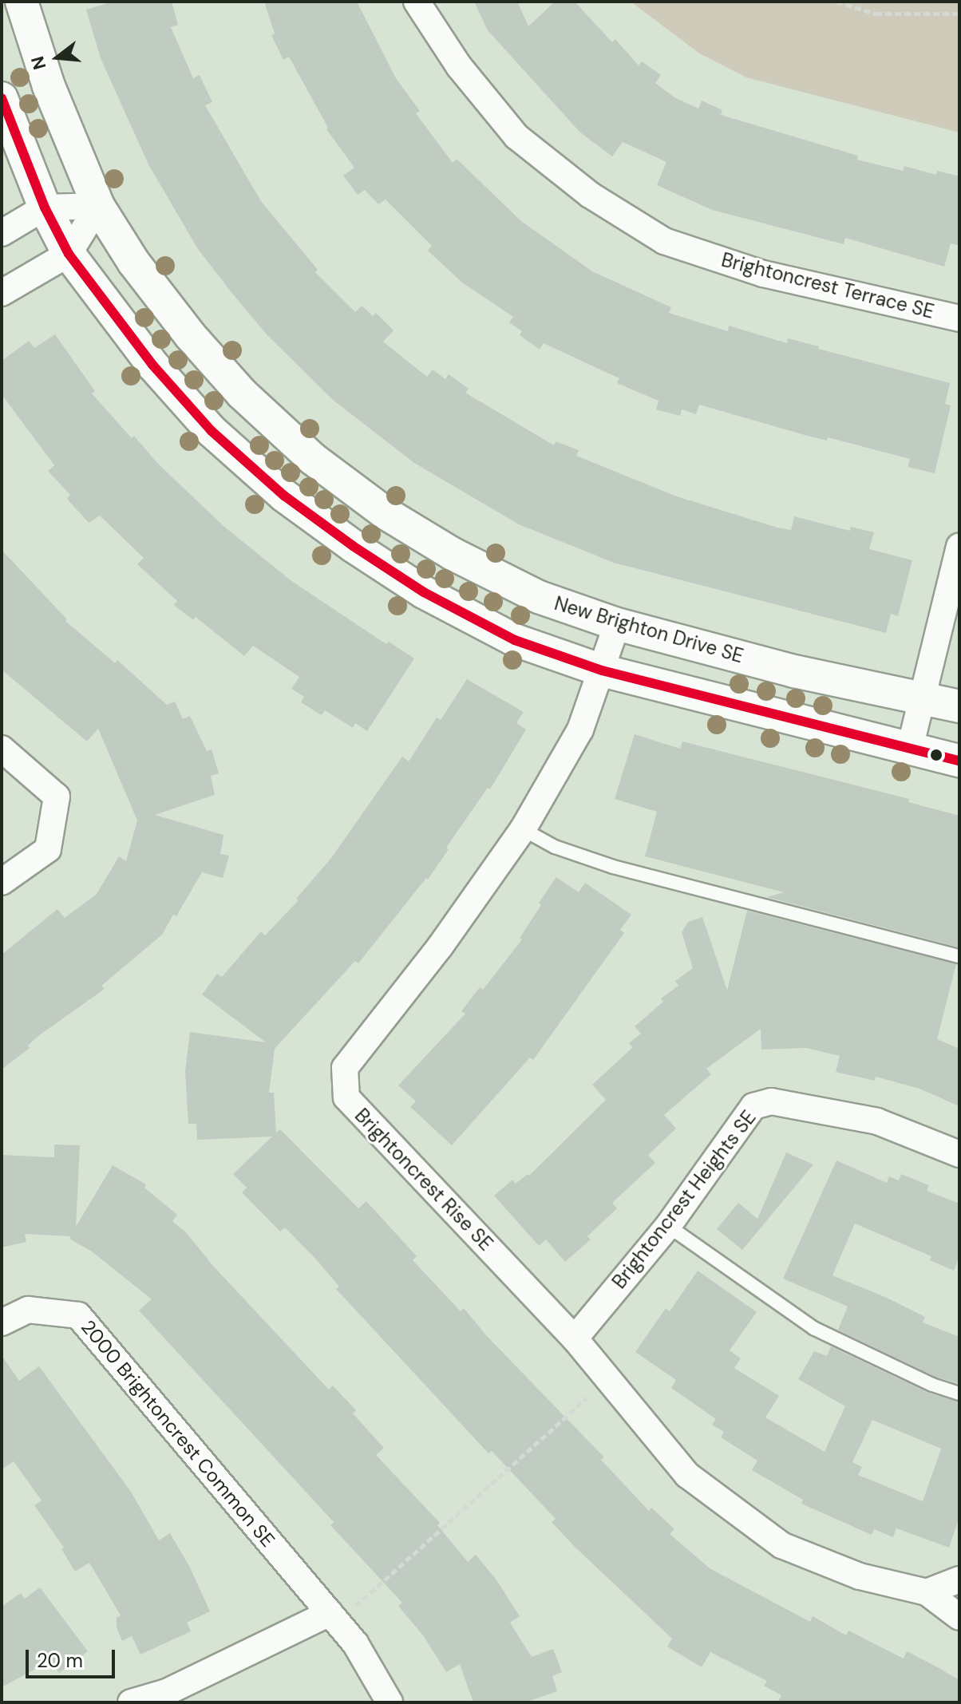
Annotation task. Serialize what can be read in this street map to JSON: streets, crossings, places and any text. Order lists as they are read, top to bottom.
{
  "streets": {
    "street": [
      "Brightoncrest Terrace SE",
      "New Brighton Drive SE",
      "Brightoncrest Rise SE",
      "Brightoncrest Heights SE",
      "2000 Brightoncrest Common SE"
    ]
  },
  "crossings": [
    ["New Brighton Drive SE", "Brightoncrest Rise SE"],
    ["Brightoncrest Rise SE", "Brightoncrest Heights SE"]
  ],
  "scale_bar": "20 m",
  "north": "left"
}
